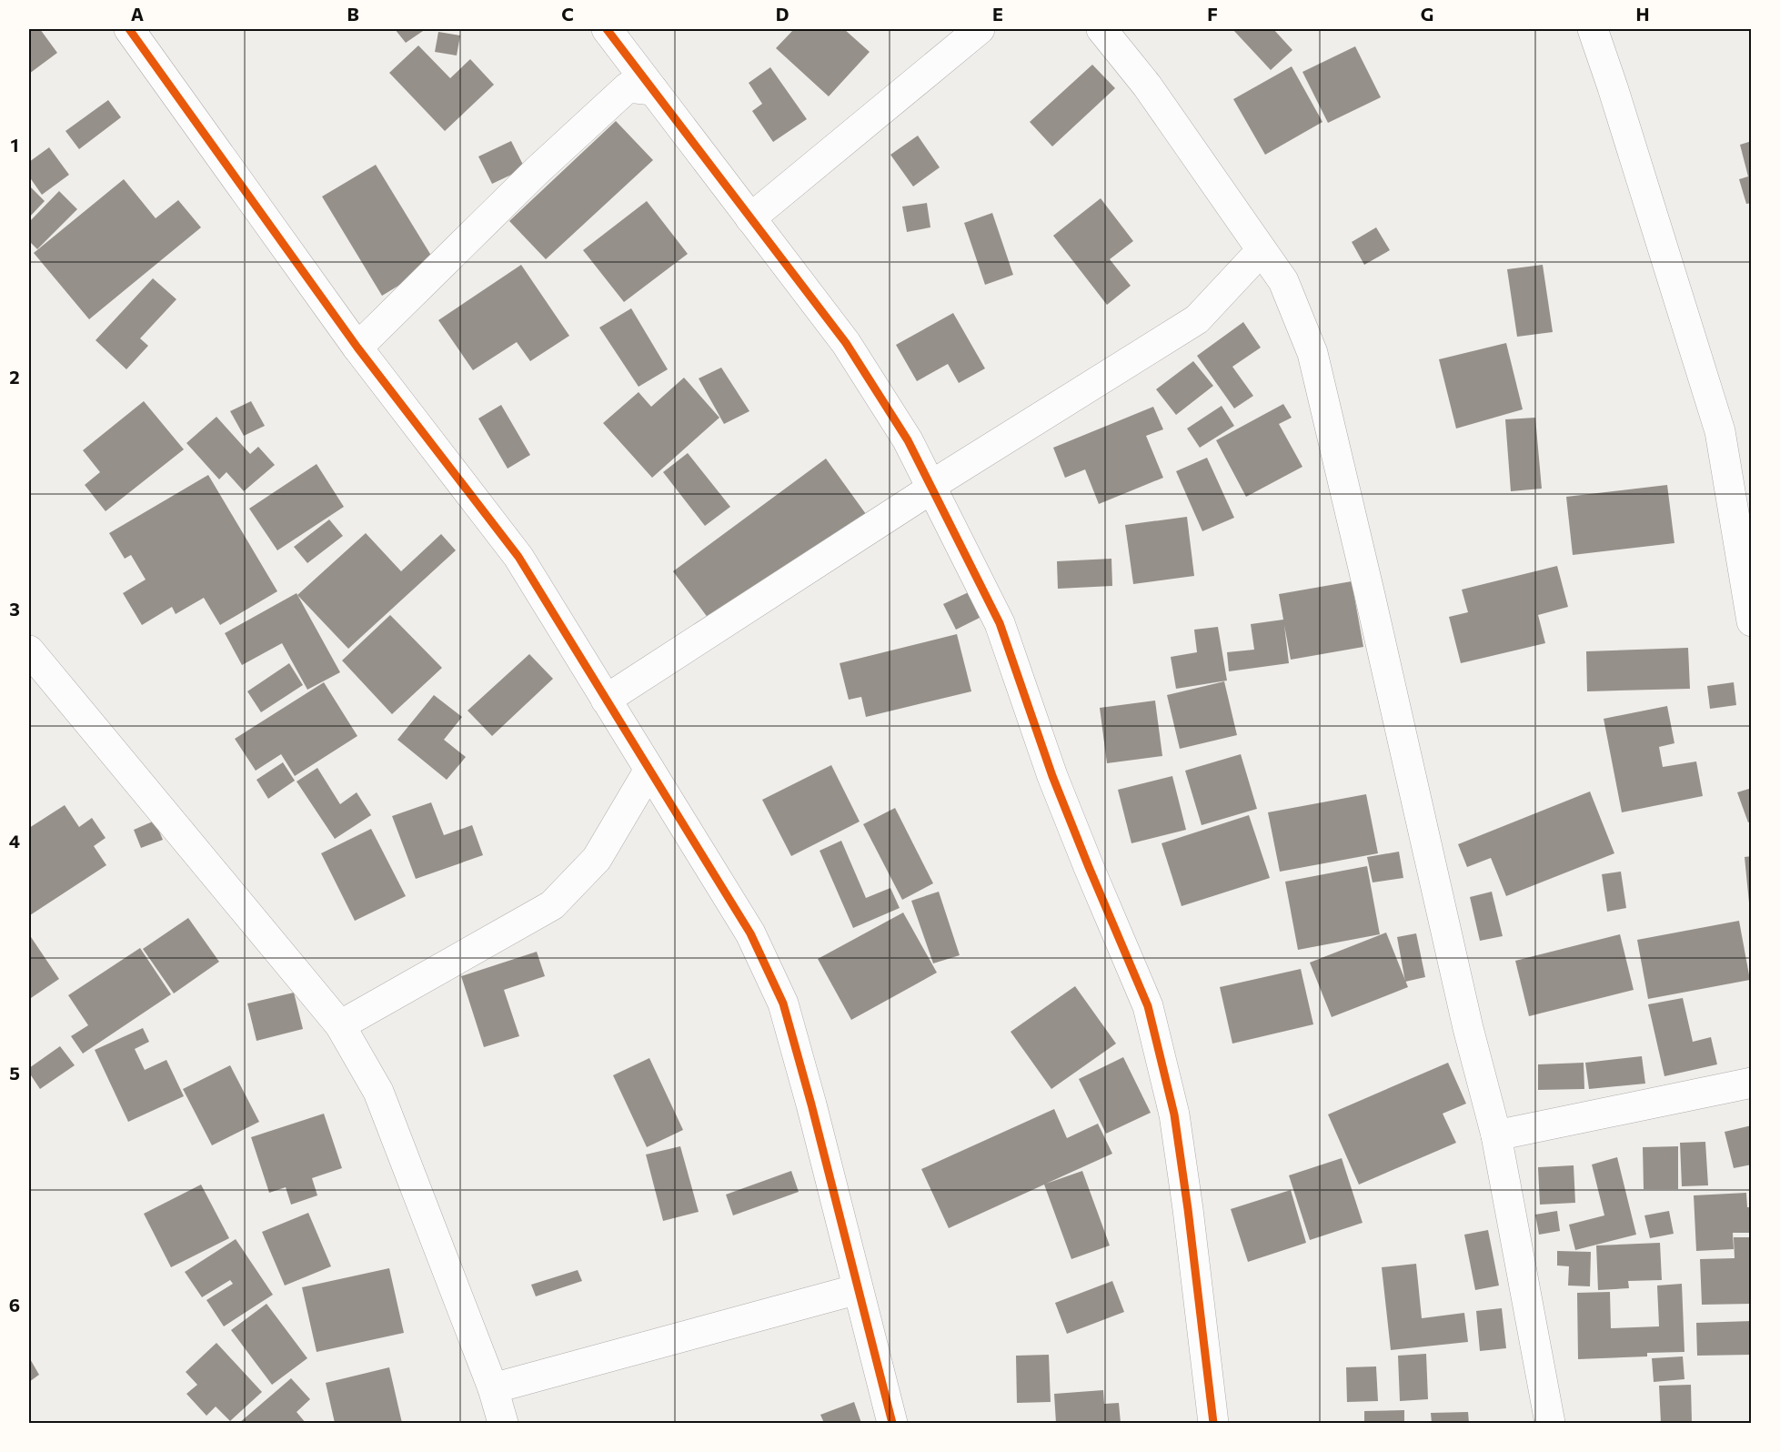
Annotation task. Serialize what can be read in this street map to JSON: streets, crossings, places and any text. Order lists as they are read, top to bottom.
{
  "grid": {
    "columns": [
      "A",
      "B",
      "C",
      "D",
      "E",
      "F",
      "G",
      "H"
    ],
    "rows": [
      "1",
      "2",
      "3",
      "4",
      "5",
      "6"
    ]
  }
}
